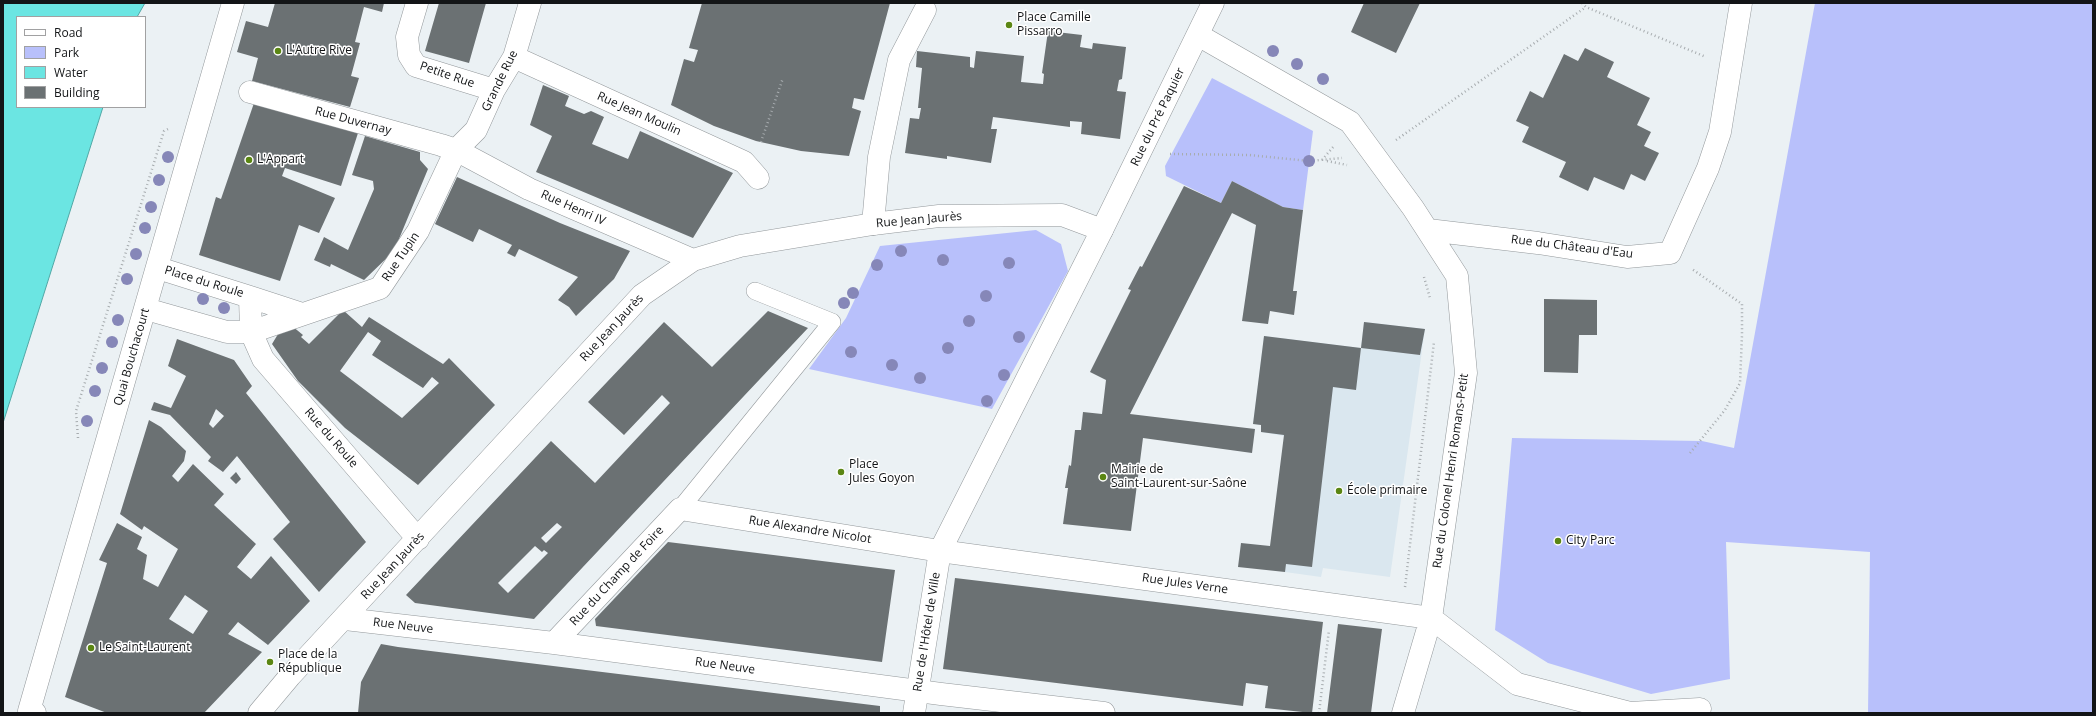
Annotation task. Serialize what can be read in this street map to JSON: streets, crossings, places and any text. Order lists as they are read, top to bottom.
{
  "streets": {
    "street": [
      "Petite Rue",
      "Grande Rue",
      "Rue Jean Moulin",
      "Rue du Pré Paquier",
      "Rue Duvernay",
      "Rue Henri IV",
      "Rue Jean Jaurès",
      "Rue du Château d'Eau",
      "Rue Tupin",
      "Place du Roule",
      "Quai Bouchacourt",
      "Rue du Roule",
      "Rue du Colonel Henri Romans-Petit",
      "Rue Alexandre Nicolot",
      "Rue du Champ de Foire",
      "Rue Jules Verne",
      "Rue Neuve",
      "Rue de l'Hôtel de Ville"
    ]
  },
  "crossings": [
    ["Petite Rue", "Grande Rue"],
    ["Grande Rue", "Rue Jean Moulin"],
    ["Grande Rue", "Rue Duvernay"],
    ["Grande Rue", "Rue Henri IV"],
    ["Grande Rue", "Rue Tupin"],
    ["Rue du Pré Paquier", "Rue Jean Jaurès"],
    ["Rue du Pré Paquier", "Rue du Colonel Henri Romans-Petit"],
    ["Rue Duvernay", "Rue Henri IV"],
    ["Rue Duvernay", "Rue Tupin"],
    ["Rue Henri IV", "Rue Jean Jaurès"],
    ["Rue Henri IV", "Rue Tupin"],
    ["Rue Jean Jaurès", "Rue du Roule"],
    ["Rue Jean Jaurès", "Rue Neuve"],
    ["Rue du Château d'Eau", "Rue du Colonel Henri Romans-Petit"],
    ["Rue Tupin", "Place du Roule"],
    ["Place du Roule", "Quai Bouchacourt"],
    ["Place du Roule", "Rue du Roule"],
    ["Rue du Colonel Henri Romans-Petit", "Rue Jules Verne"],
    ["Rue Alexandre Nicolot", "Rue du Champ de Foire"],
    ["Rue Alexandre Nicolot", "Rue Jules Verne"],
    ["Rue Alexandre Nicolot", "Rue de l'Hôtel de Ville"],
    ["Rue du Champ de Foire", "Rue Neuve"],
    ["Rue Jules Verne", "Rue de l'Hôtel de Ville"],
    ["Rue Neuve", "Rue de l'Hôtel de Ville"]
  ],
  "places": [
    "Place Camille Pissarro",
    "L'Autre Rive",
    "L'Appart",
    "Place Jules Goyon",
    "Mairie de Saint-Laurent-sur-Saône",
    "École primaire",
    "City Parc",
    "Le Saint-Laurent",
    "Place de la République"
  ],
  "legend": [
    "Road",
    "Park",
    "Water",
    "Building"
  ]
}
